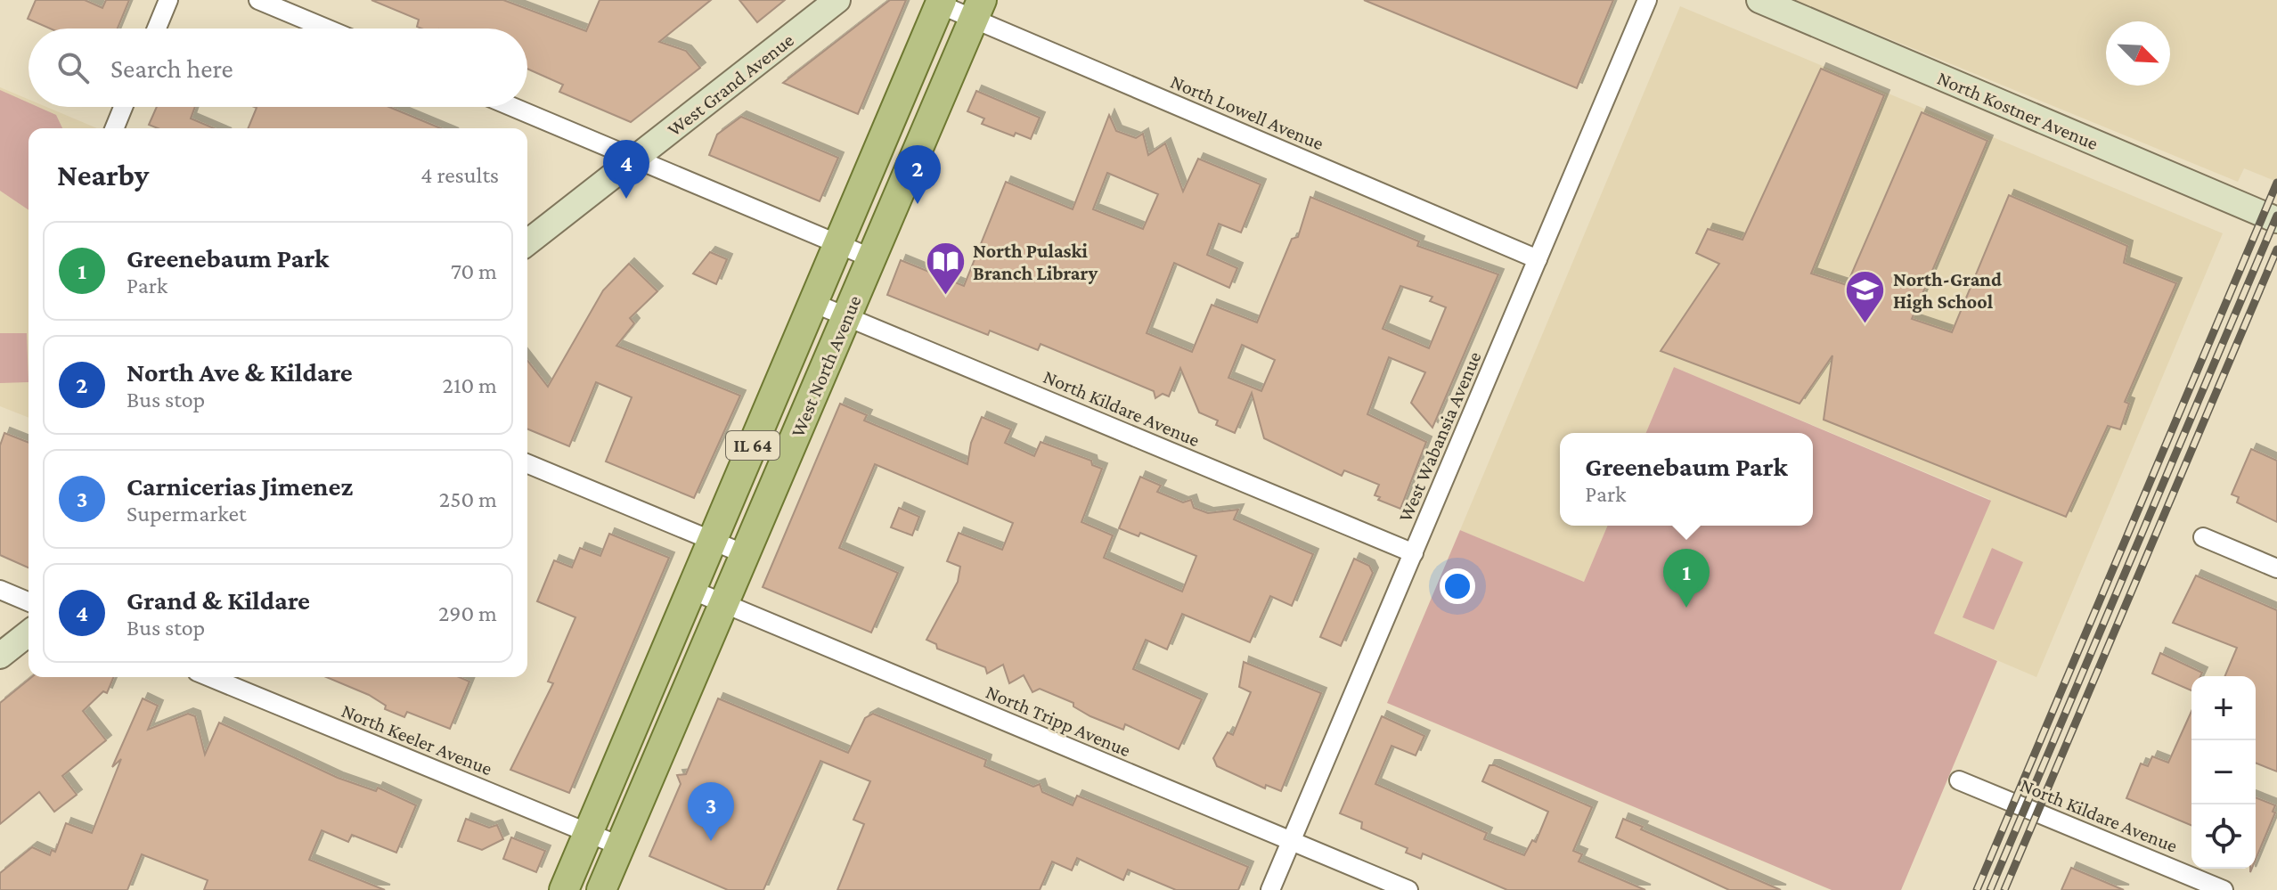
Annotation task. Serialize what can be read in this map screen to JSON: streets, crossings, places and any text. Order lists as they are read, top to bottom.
{
  "streets": {
    "main road": ["West North Avenue", "IL 64"],
    "street": [
      "West Grand Avenue",
      "North Kostner Avenue",
      "North Lowell Avenue",
      "North Kildare Avenue",
      "West Wabansia Avenue",
      "North Tripp Avenue",
      "North Keeler Avenue"
    ]
  },
  "crossings": [
    ["North Lowell Avenue", "West North Avenue"],
    ["North Lowell Avenue", "West Wabansia Avenue"],
    ["West North Avenue", "North Kildare Avenue"],
    ["West North Avenue", "North Tripp Avenue"],
    ["West North Avenue", "North Keeler Avenue"],
    ["North Kildare Avenue", "West Wabansia Avenue"],
    ["West Wabansia Avenue", "North Tripp Avenue"]
  ],
  "places": {
    "library": ["North Pulaski Branch Library"],
    "school or university": ["North-Grand High School"]
  },
  "north": "bottom right",
  "page": {
    "search": "Search here",
    "heading": ["Nearby", "4 results"],
    "pins": [
      "4",
      "2",
      "1",
      "3"
    ],
    "list": [
      {
        "mark": "1",
        "name": "Greenebaum Park",
        "note": "Park",
        "value": "70 m"
      },
      {
        "mark": "2",
        "name": "North Ave & Kildare",
        "note": "Bus stop",
        "value": "210 m"
      },
      {
        "mark": "3",
        "name": "Carnicerias Jimenez",
        "note": "Supermarket",
        "value": "250 m"
      },
      {
        "mark": "4",
        "name": "Grand & Kildare",
        "note": "Bus stop",
        "value": "290 m"
      }
    ],
    "popup": ["Greenebaum Park", "Park"],
    "map_buttons": ["+", "−"]
  }
}
